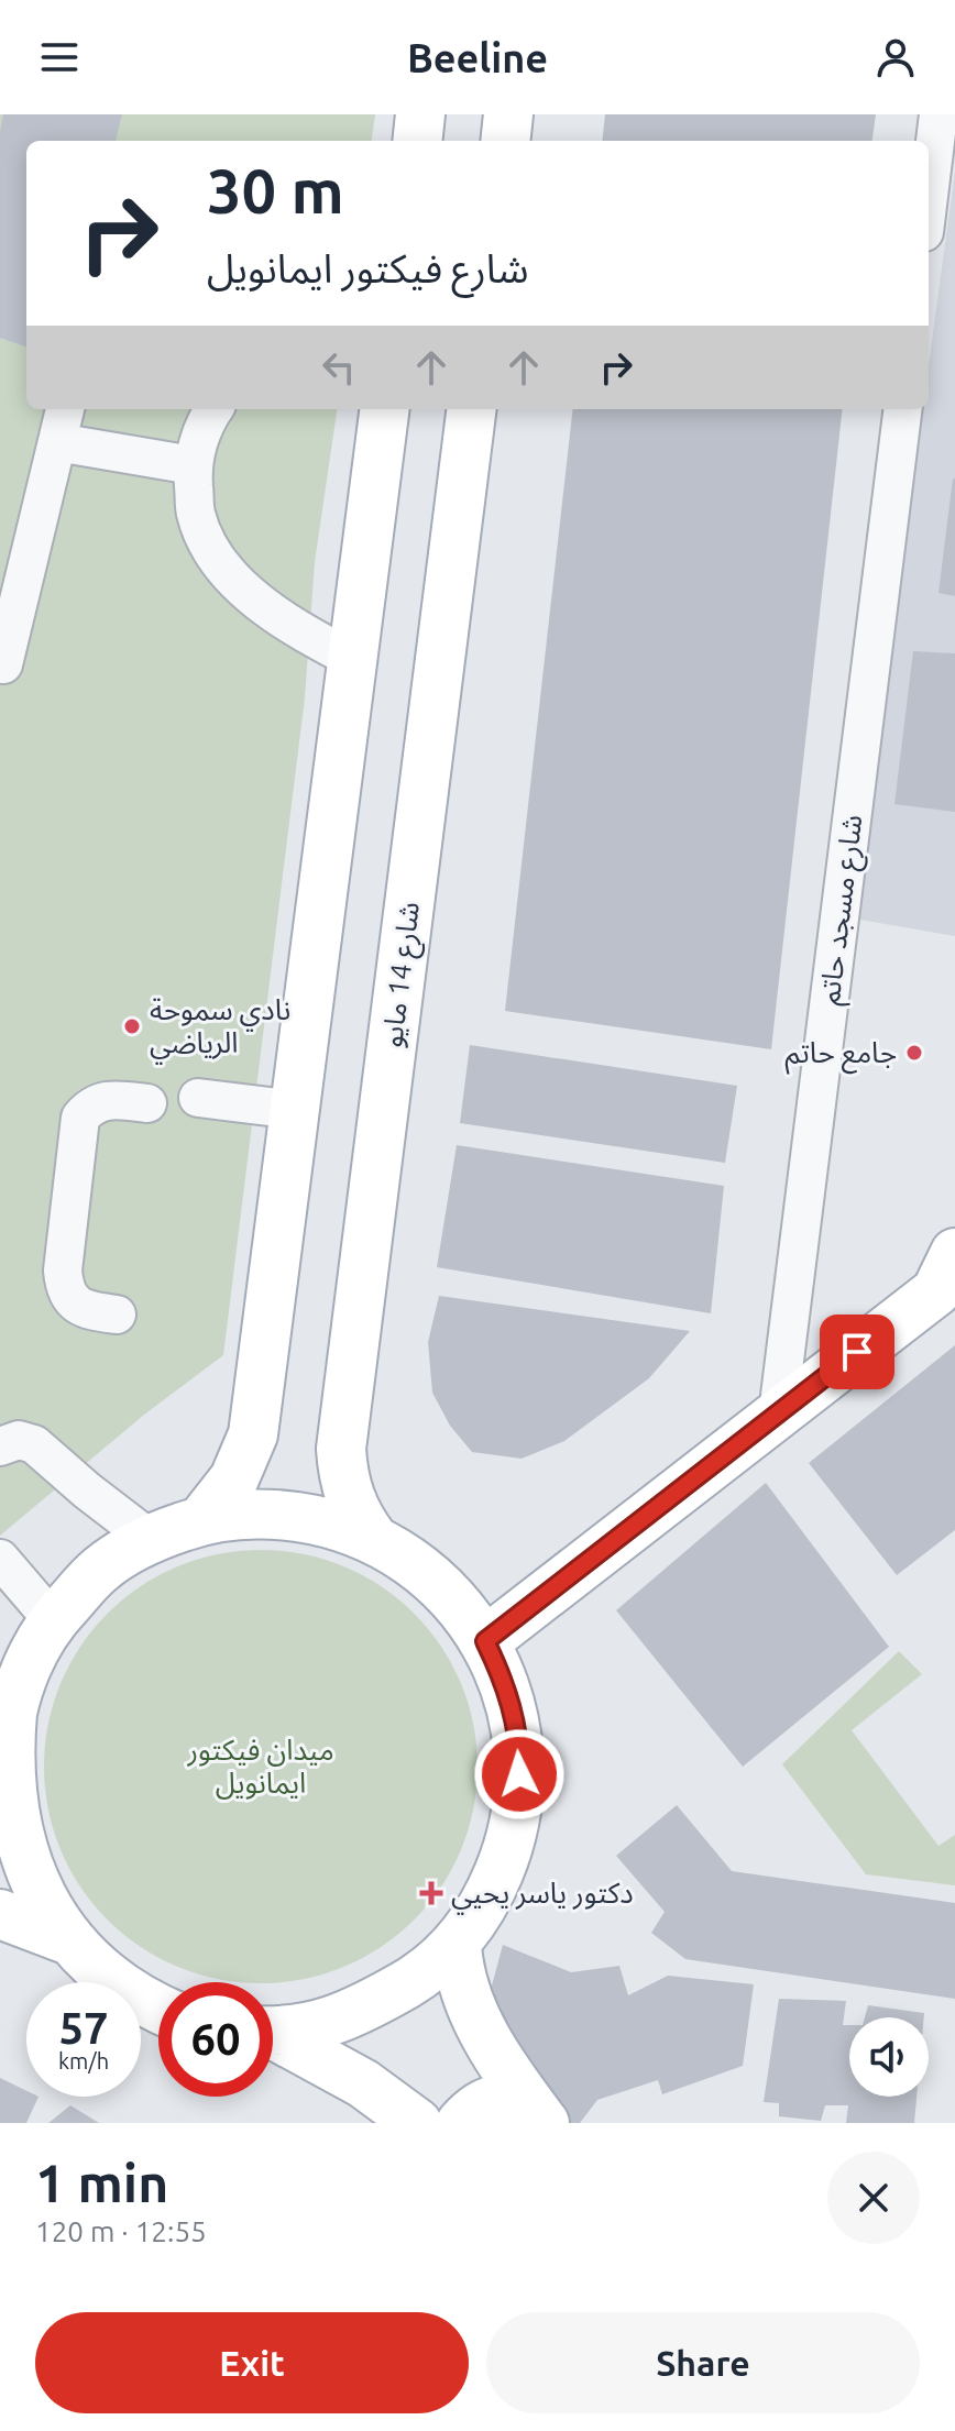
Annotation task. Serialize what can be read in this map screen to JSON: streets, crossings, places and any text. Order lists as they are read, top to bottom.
{
  "streets": {
    "main road": ["شارع 14 مايو"],
    "street": ["شارع مسجد حاتم"]
  },
  "parks": ["ميدان فيكتور ايمانويل"],
  "places": {
    "other": ["نادي سموحة الرياضي", "جامع حاتم"],
    "health": ["دكتور ياسر يحيي"]
  },
  "page": {
    "header": "Beeline",
    "turn": ["30 m", "شارع فيكتور ايمانويل"],
    "speed": "57 km/h",
    "limit": "60",
    "heading": ["1 min", "120 m · 12:55"],
    "buttons": ["Exit", "Share"]
  }
}
